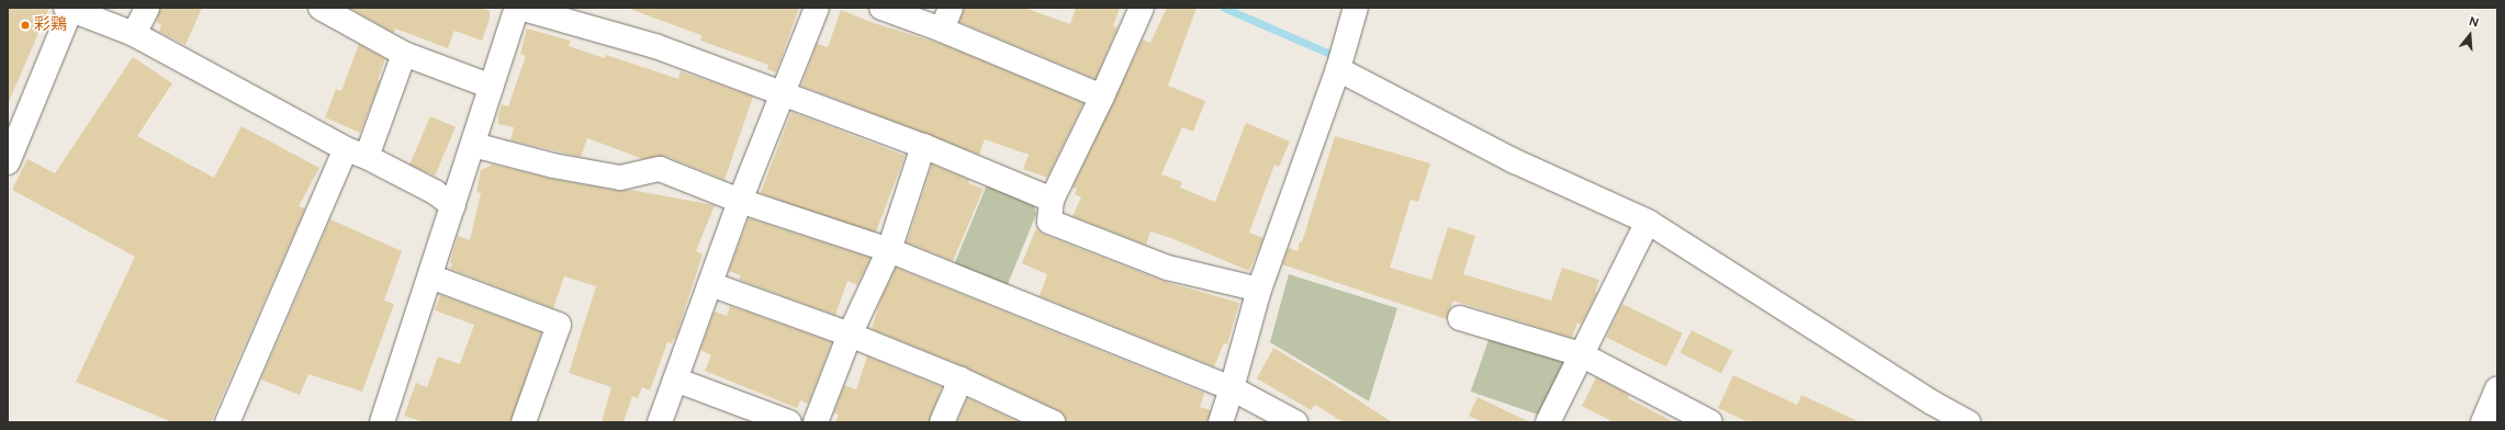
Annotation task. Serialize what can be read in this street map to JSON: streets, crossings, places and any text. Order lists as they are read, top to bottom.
{
  "places": ["彩鶏"],
  "north": "top"
}
